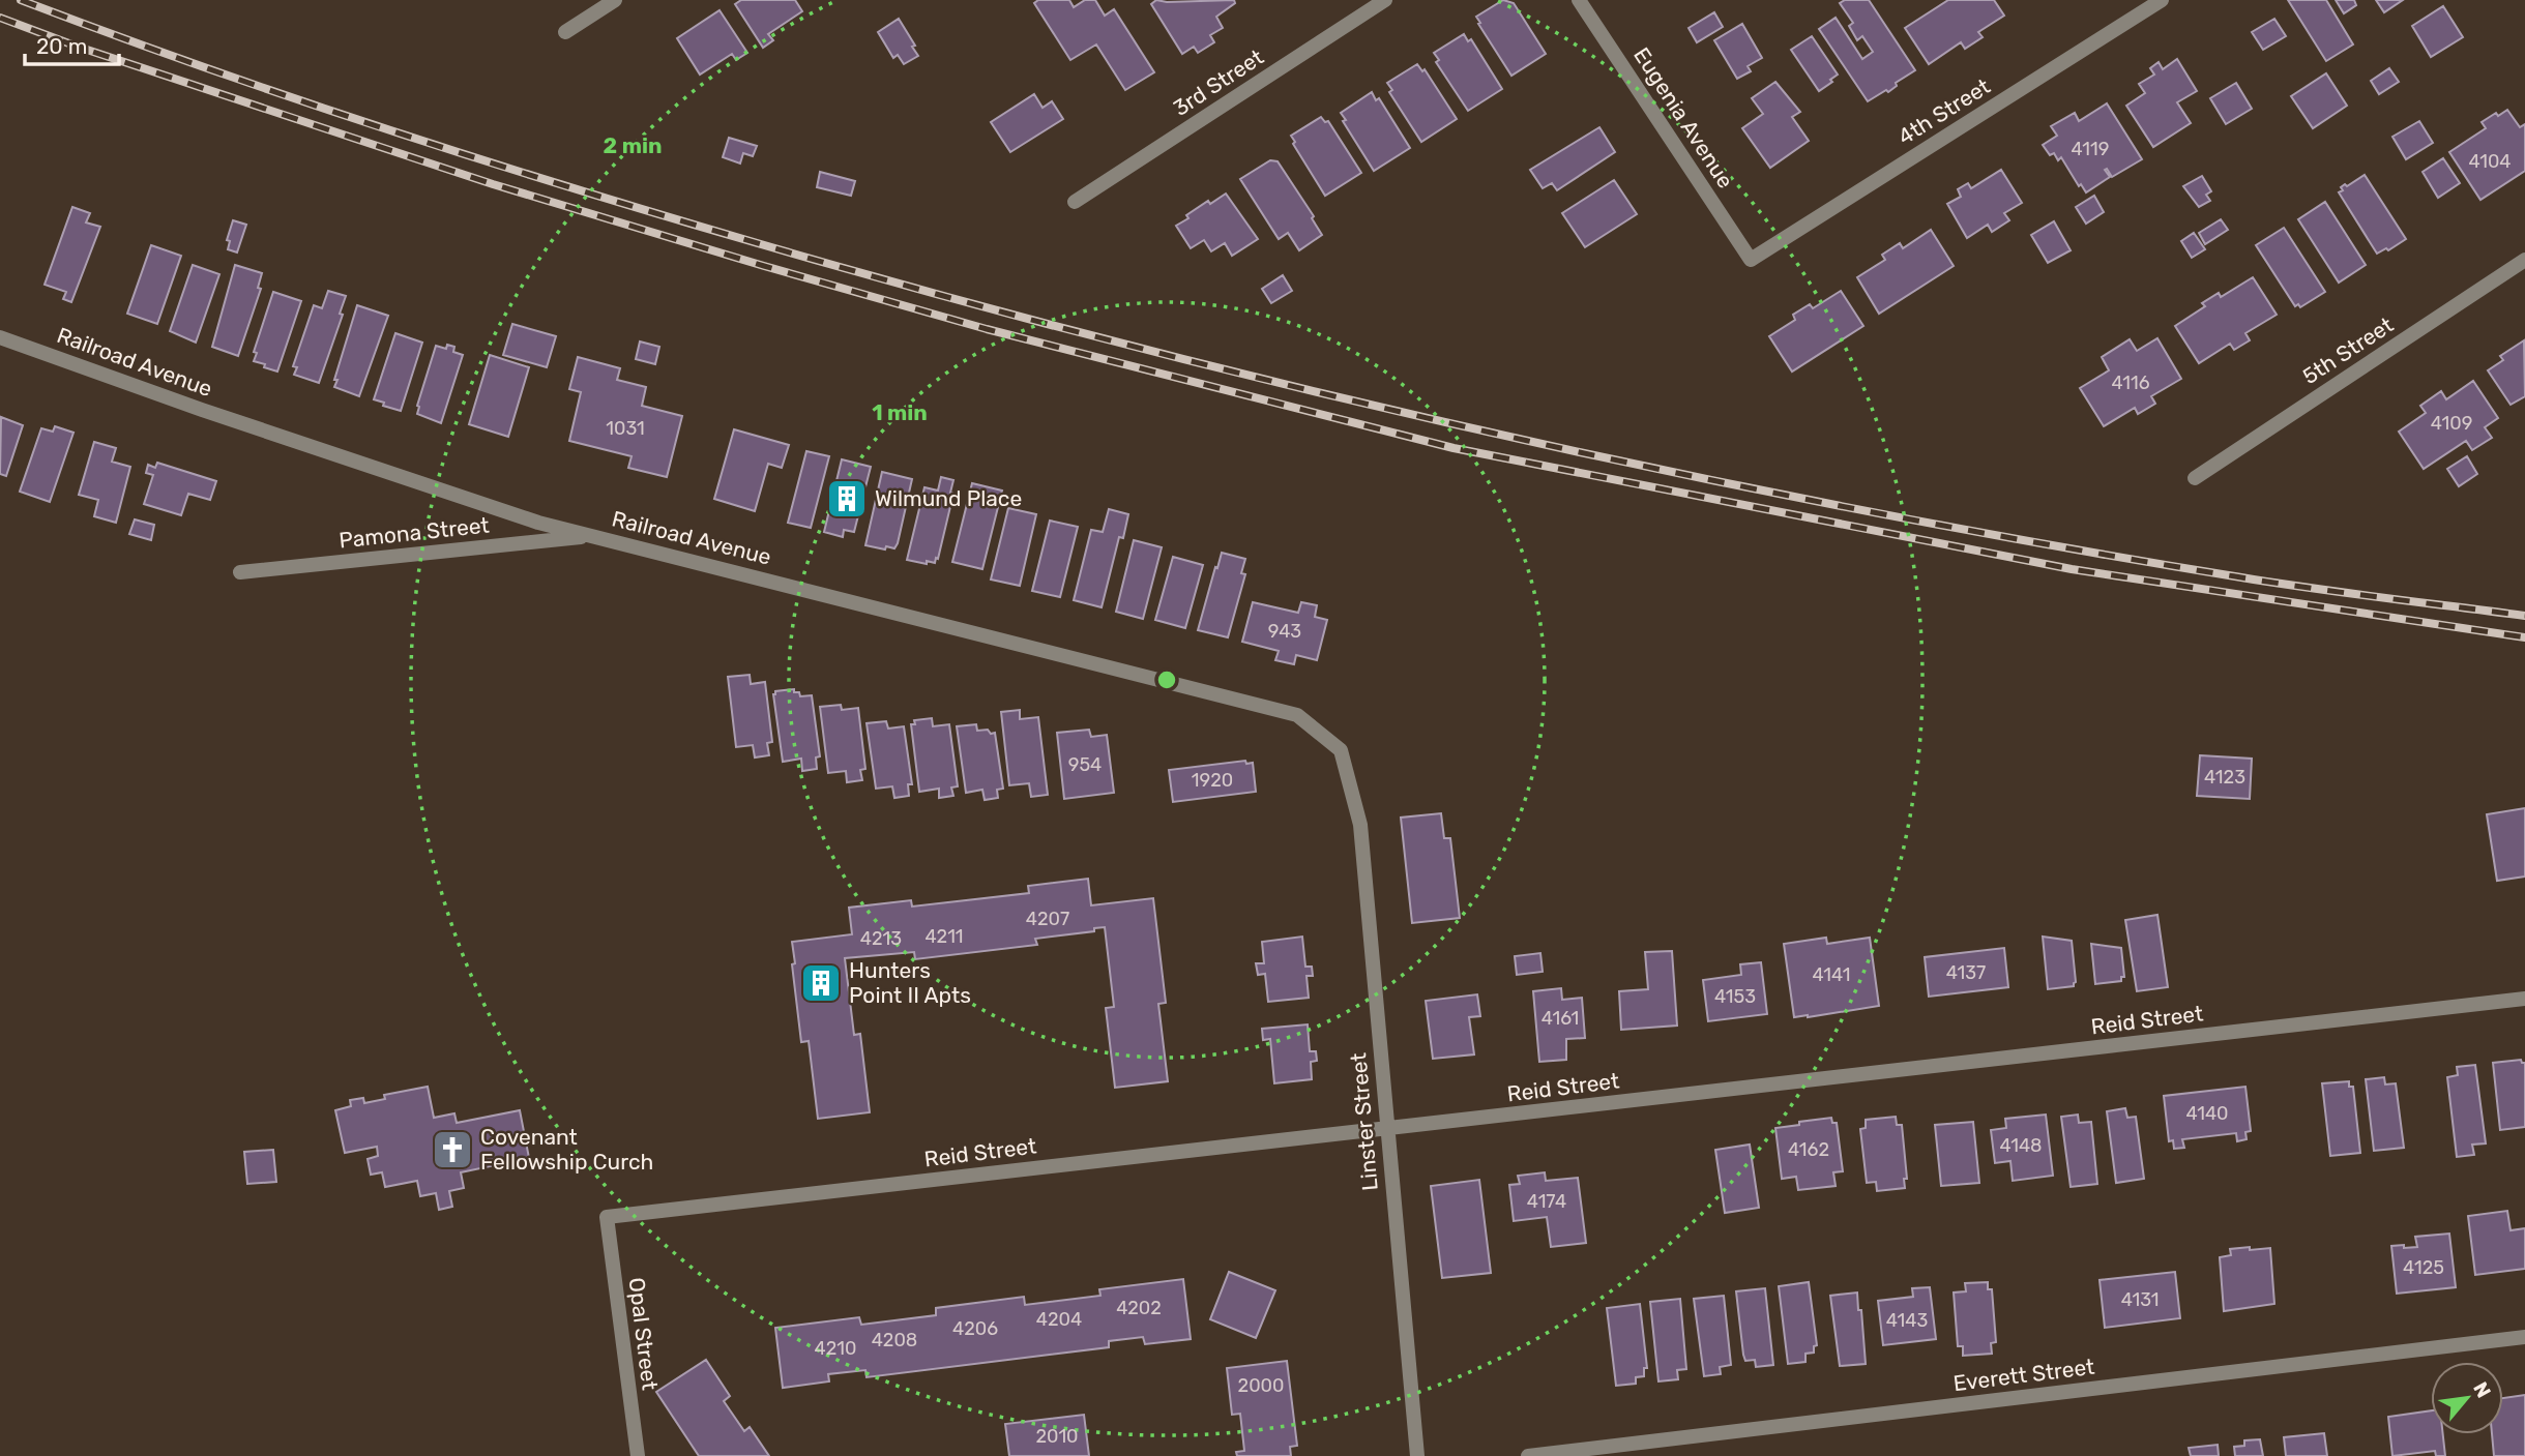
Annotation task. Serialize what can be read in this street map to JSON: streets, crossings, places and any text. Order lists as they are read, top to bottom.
{
  "streets": {
    "street": [
      "3rd Street",
      "4th Street",
      "Eugenia Avenue",
      "5th Street",
      "Railroad Avenue",
      "Pamona Street",
      "Reid Street",
      "Linster Street",
      "Opal Street",
      "Everett Street"
    ]
  },
  "crossings": [
    ["4th Street", "Eugenia Avenue"],
    ["Railroad Avenue", "Pamona Street"],
    ["Railroad Avenue", "Linster Street"],
    ["Reid Street", "Linster Street"],
    ["Reid Street", "Opal Street"]
  ],
  "places": {
    "building": ["Wilmund Place", "Hunters Point II Apts"],
    "church": ["Covenant Fellowship Curch"]
  },
  "house_numbers": [
    "4119",
    "4104",
    "4116",
    "4109",
    "1031",
    "943",
    "954",
    "4123",
    "1920",
    "4207",
    "4211",
    "4213",
    "4137",
    "4141",
    "4153",
    "4161",
    "4140",
    "4148",
    "4162",
    "4174",
    "4125",
    "4131",
    "4202",
    "4204",
    "4143",
    "4206",
    "4208",
    "4210",
    "2000",
    "2010"
  ],
  "scale_bar": "20 m",
  "north": "top right",
  "rings": ["2 min", "1 min"]
}
